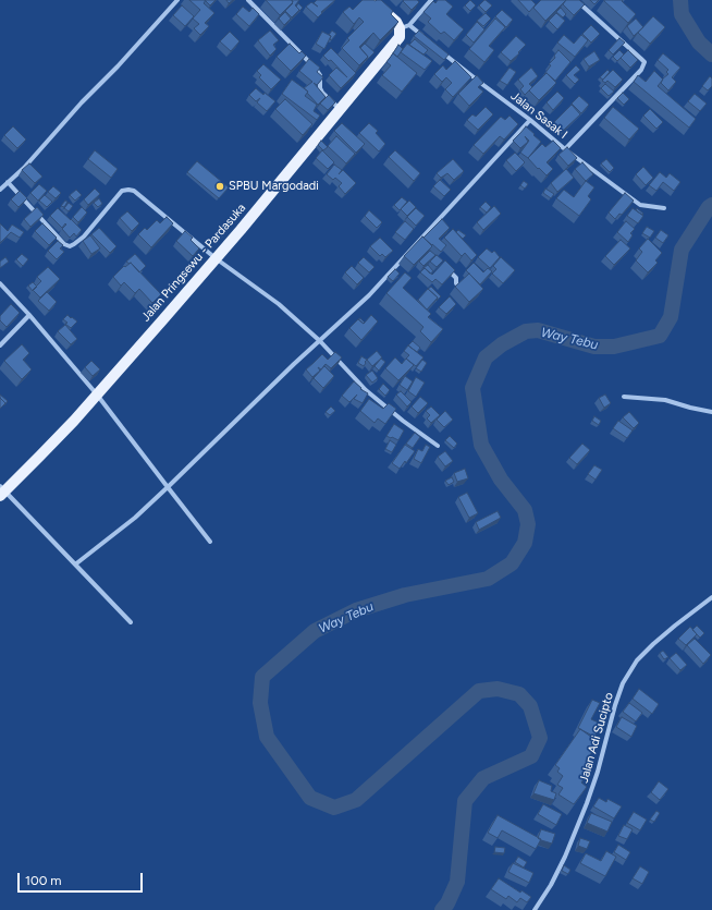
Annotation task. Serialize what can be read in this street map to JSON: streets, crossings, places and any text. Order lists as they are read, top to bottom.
{
  "streets": {
    "main road": ["Jalan Pringsewu - Pardasuka"],
    "street": ["Jalan Sasak I", "Jalan Adi Sucipto"]
  },
  "water": ["Way Tebu"],
  "places": ["SPBU Margodadi"],
  "scale_bar": "100 m"
}
